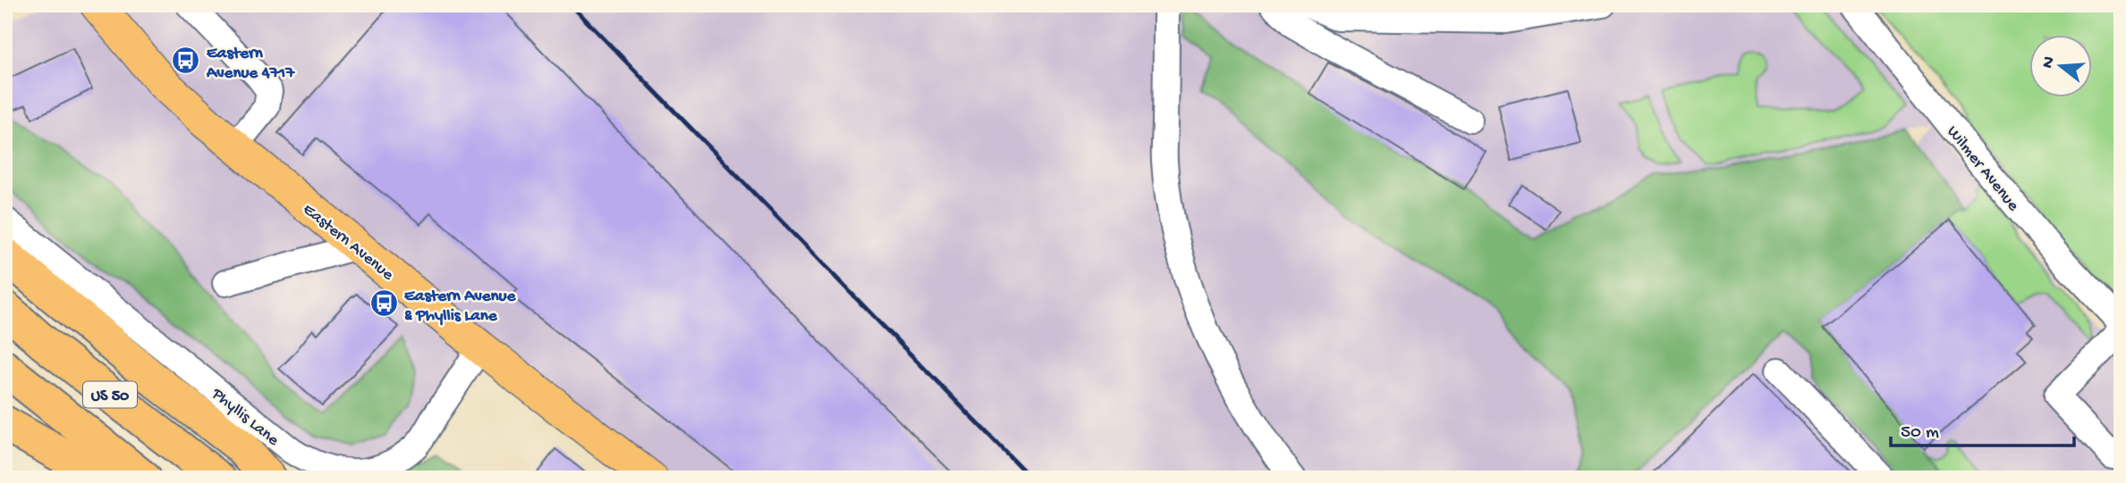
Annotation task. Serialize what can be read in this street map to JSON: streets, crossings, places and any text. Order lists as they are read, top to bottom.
{
  "streets": {
    "highway": ["US 50"],
    "main road": ["Eastern Avenue"],
    "street": ["Wilmer Avenue", "Phyllis Lane"]
  },
  "crossings": [
    ["Eastern Avenue", "Phyllis Lane"]
  ],
  "places": {
    "bus stop": ["Eastern Avenue 4717", "Eastern Avenue & Phyllis Lane"]
  },
  "scale_bar": "50 m",
  "north": "left"
}
